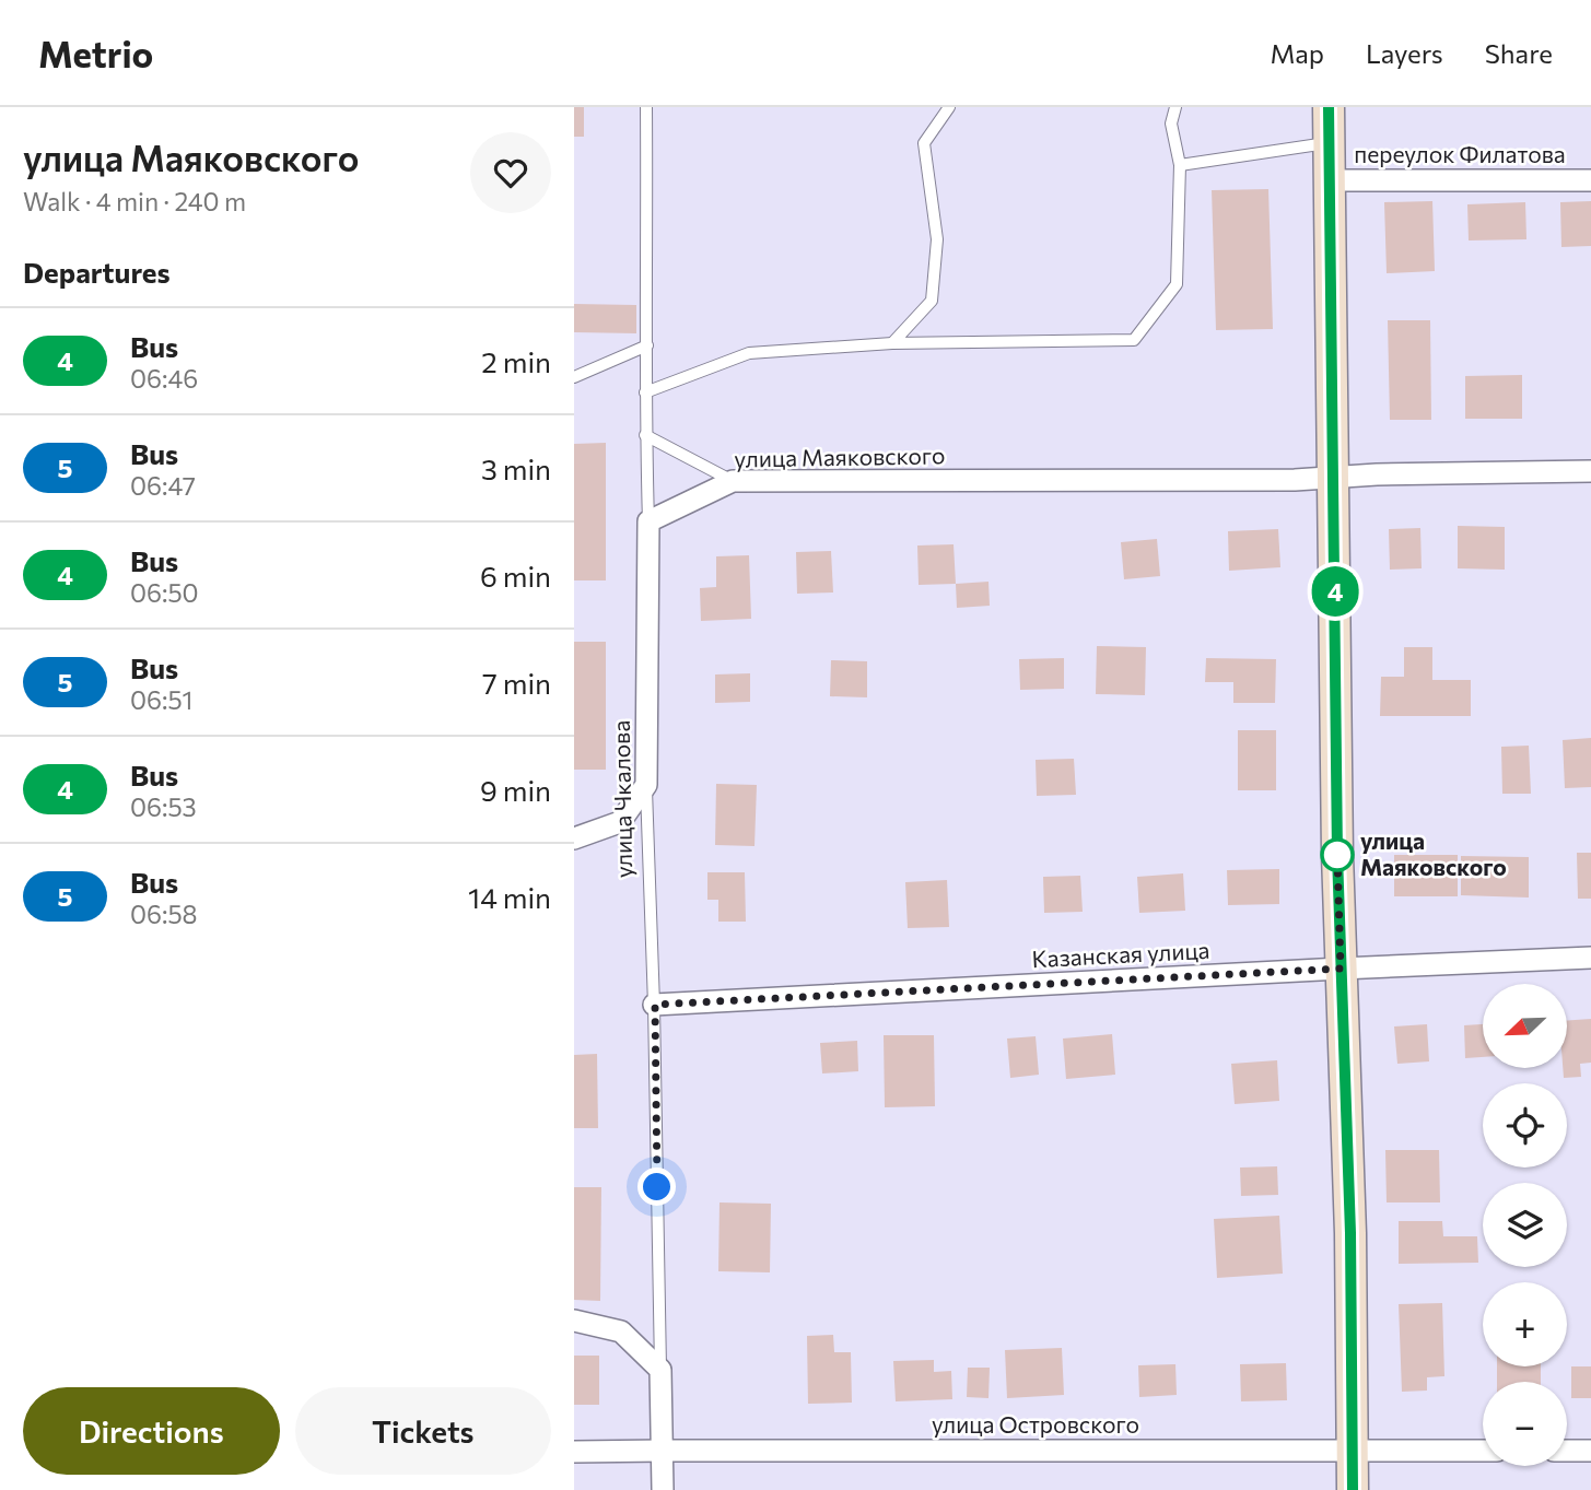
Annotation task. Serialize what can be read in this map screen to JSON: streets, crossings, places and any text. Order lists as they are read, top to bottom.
{
  "streets": {
    "street": [
      "переулок Филатова",
      "улица Маяковского",
      "улица Чкалова",
      "Казанская улица",
      "улица Островского"
    ]
  },
  "crossings": [
    ["улица Маяковского", "улица Чкалова"],
    ["улица Чкалова", "Казанская улица"],
    ["улица Чкалова", "улица Островского"]
  ],
  "places": ["улица Маяковского"],
  "lines": ["bus line 4"],
  "north": "bottom left",
  "page": {
    "header": "Metrio",
    "nav": ["Map", "Layers", "Share"],
    "heading": [
      ["улица Маяковского", "Walk · 4 min · 240 m"],
      "Departures"
    ],
    "on_map": "4",
    "list": [
      {
        "mark": "4",
        "name": "Bus",
        "note": "06:46",
        "value": "2 min"
      },
      {
        "mark": "5",
        "name": "Bus",
        "note": "06:47",
        "value": "3 min"
      },
      {
        "mark": "4",
        "name": "Bus",
        "note": "06:50",
        "value": "6 min"
      },
      {
        "mark": "5",
        "name": "Bus",
        "note": "06:51",
        "value": "7 min"
      },
      {
        "mark": "4",
        "name": "Bus",
        "note": "06:53",
        "value": "9 min"
      },
      {
        "mark": "5",
        "name": "Bus",
        "note": "06:58",
        "value": "14 min"
      }
    ],
    "map_buttons": ["+", "−"],
    "buttons": ["Directions", "Tickets"]
  }
}
